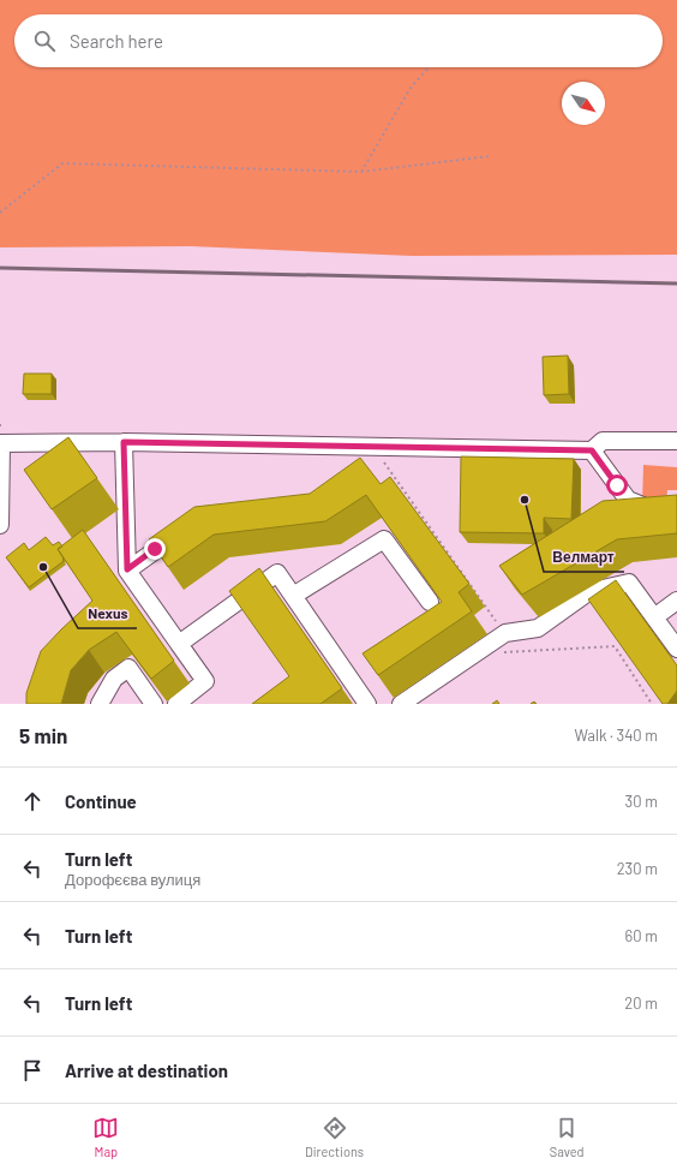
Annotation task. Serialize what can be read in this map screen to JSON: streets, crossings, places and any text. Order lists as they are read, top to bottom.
{
  "places": ["Велмарт", "Nexus"],
  "north": "bottom right",
  "page": {
    "search": "Search here",
    "heading": ["5 min", "Walk · 340 m"],
    "list": [
      ["Continue", "30 m"],
      ["Turn left", "Дорофєєва вулиця", "230 m"],
      ["Turn left", "60 m"],
      ["Turn left", "20 m"],
      "Arrive at destination"
    ],
    "nav": ["Map", "Directions", "Saved"]
  }
}
